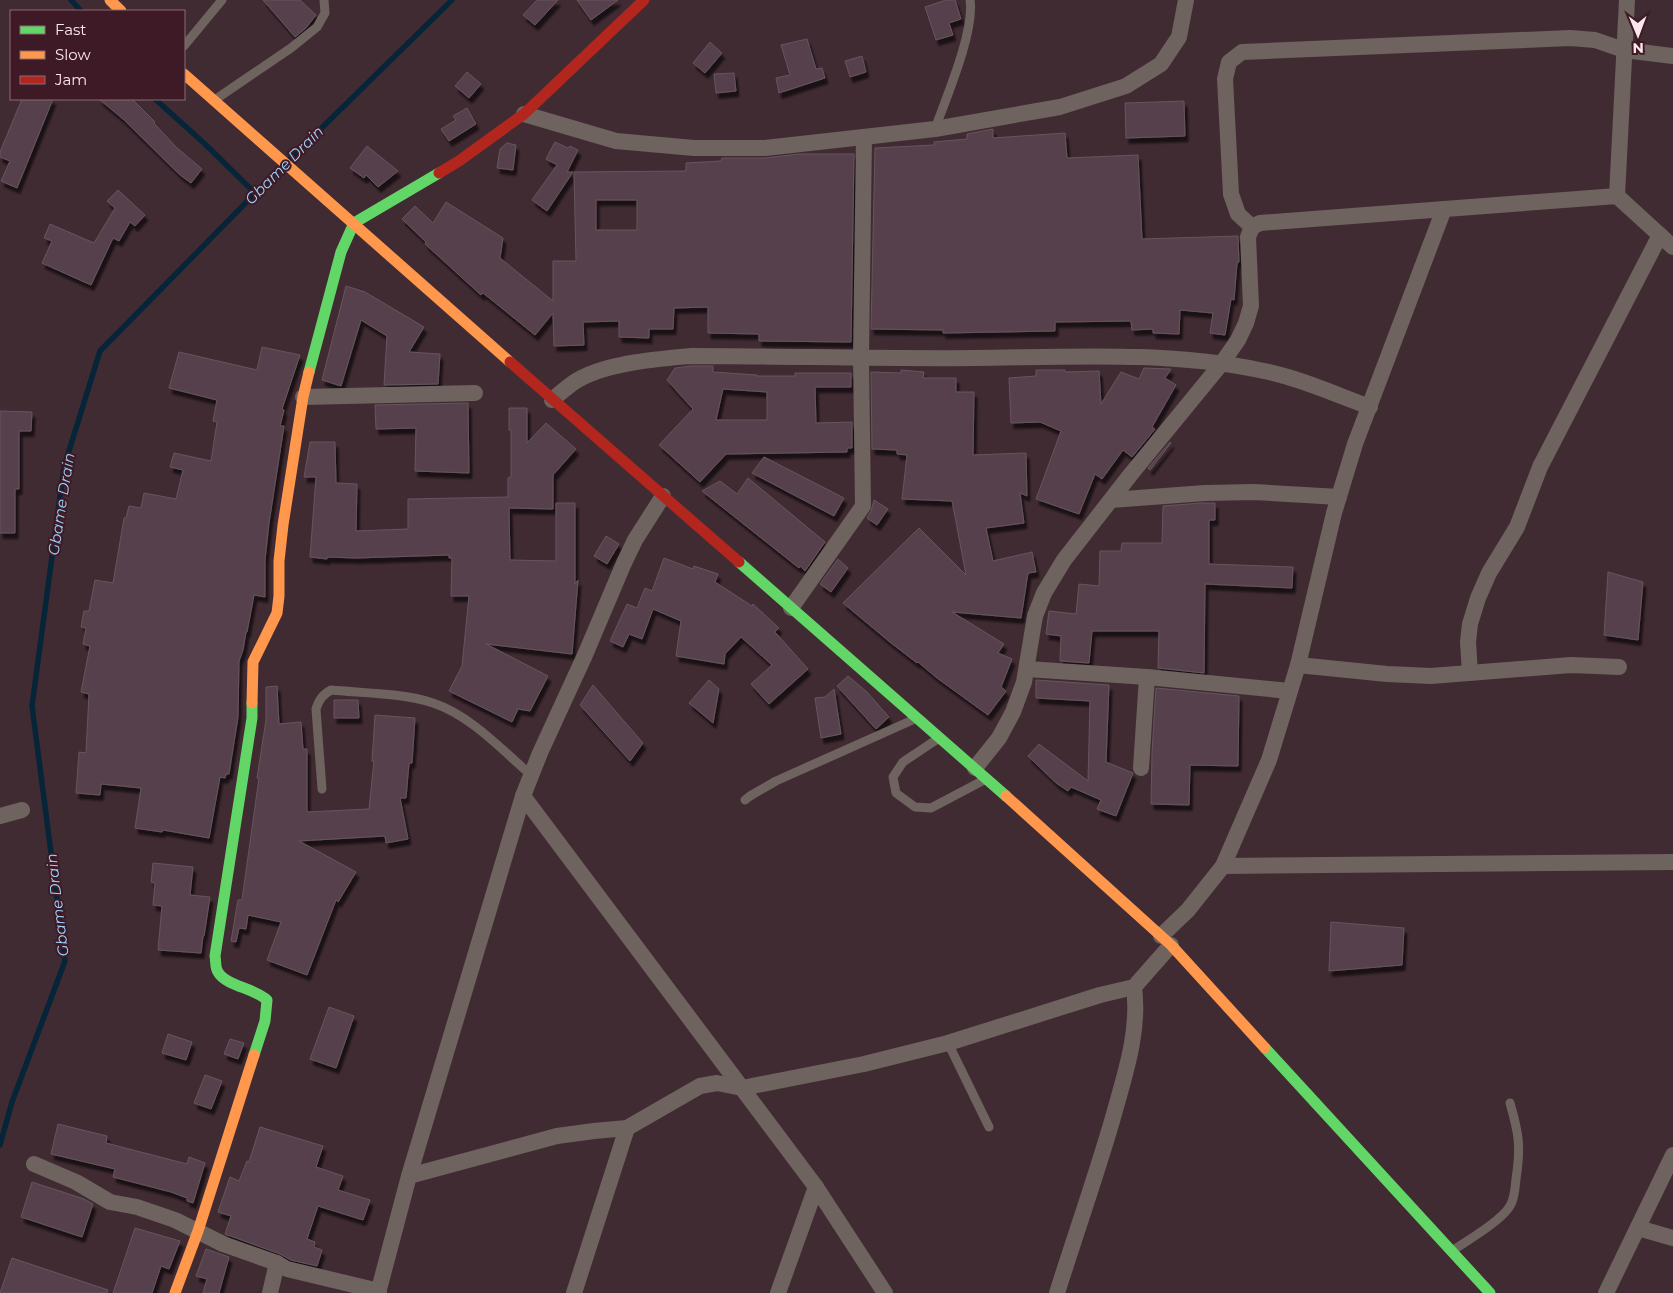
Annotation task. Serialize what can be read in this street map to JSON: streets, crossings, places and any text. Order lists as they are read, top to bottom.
{
  "water": ["Gbame Drain"],
  "legend": ["Fast", "Slow", "Jam"],
  "north": "bottom"
}
